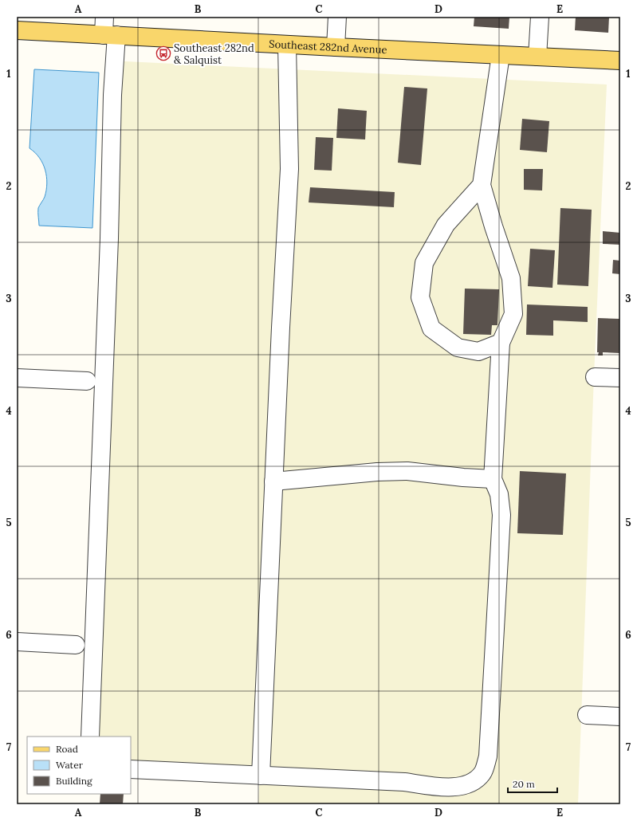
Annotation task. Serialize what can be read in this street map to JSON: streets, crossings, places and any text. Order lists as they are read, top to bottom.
{
  "streets": {
    "main road": ["Southeast 282nd Avenue"]
  },
  "places": {
    "bus stop": ["Southeast 282nd & Salquist"]
  },
  "legend": ["Road", "Water", "Building"],
  "scale_bar": "20 m",
  "grid": {
    "columns": [
      "A",
      "B",
      "C",
      "D",
      "E"
    ],
    "rows": [
      "1",
      "2",
      "3",
      "4",
      "5",
      "6",
      "7"
    ]
  }
}
